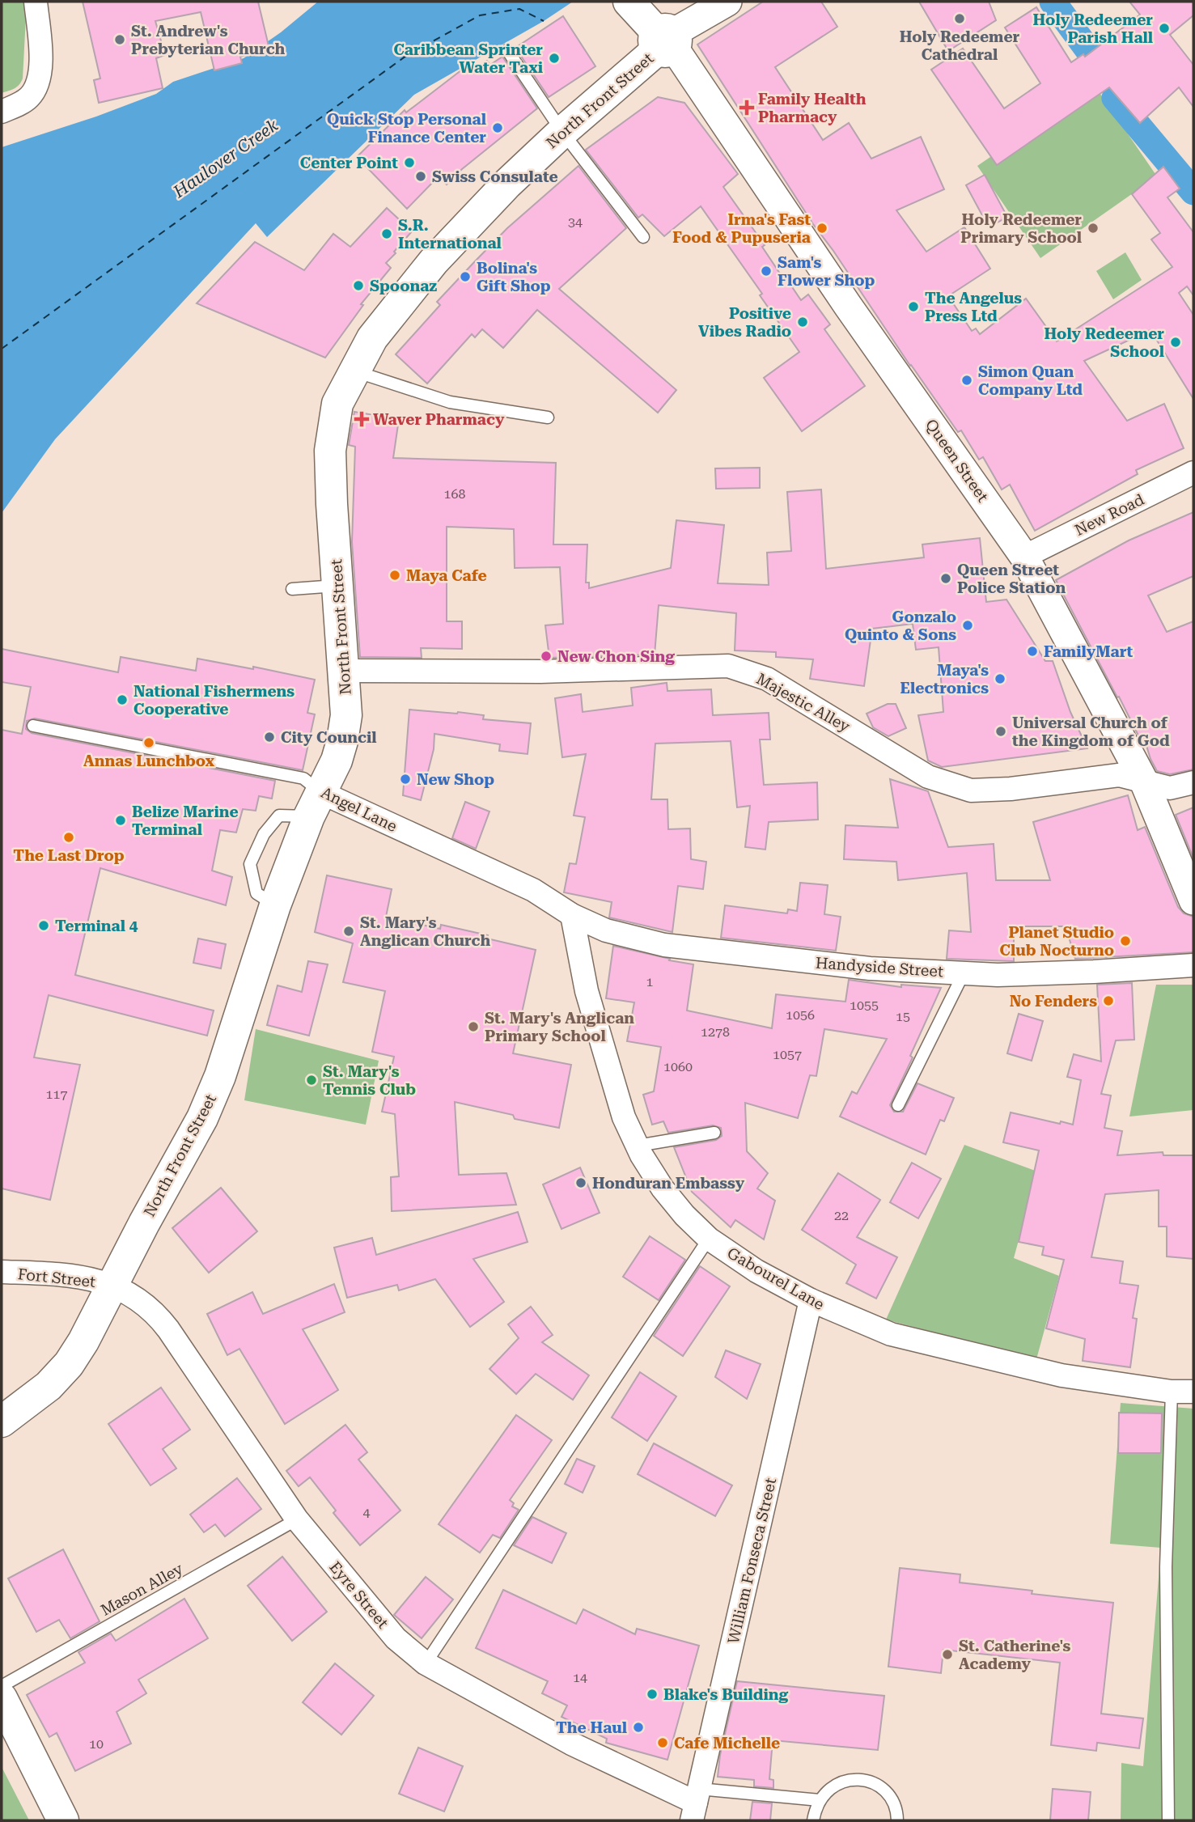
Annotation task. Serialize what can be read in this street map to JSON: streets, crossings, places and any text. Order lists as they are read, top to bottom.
{
  "streets": {
    "main road": ["North Front Street", "Queen Street"],
    "street": [
      "New Road",
      "Majestic Alley",
      "Angel Lane",
      "Handyside Street",
      "Fort Street",
      "Gabourel Lane",
      "William Fonseca Street",
      "Eyre Street"
    ],
    "lane": ["Mason Alley"]
  },
  "crossings": [
    ["North Front Street", "Queen Street"],
    ["North Front Street", "Majestic Alley"],
    ["North Front Street", "Angel Lane"],
    ["North Front Street", "Fort Street"],
    ["North Front Street", "Eyre Street"],
    ["Queen Street", "New Road"],
    ["Queen Street", "Majestic Alley"],
    ["Angel Lane", "Handyside Street"],
    ["Angel Lane", "Gabourel Lane"],
    ["Handyside Street", "Gabourel Lane"],
    ["Fort Street", "Eyre Street"],
    ["Gabourel Lane", "William Fonseca Street"],
    ["William Fonseca Street", "Eyre Street"],
    ["Mason Alley", "Eyre Street"]
  ],
  "water": ["Haulover Creek"],
  "places": {
    "other": [
      "Holy Redeemer Cathedral",
      "Holy Redeemer Parish Hall",
      "St. Andrew's Prebyterian Church",
      "Caribbean Sprinter Water Taxi",
      "Quick Stop Personal Finance Center",
      "Center Point",
      "Swiss Consulate",
      "Irma's Fast Food & Pupuseria",
      "Holy Redeemer Primary School",
      "S.R. International",
      "Sam's Flower Shop",
      "Bolina's Gift Shop",
      "Spoonaz",
      "The Angelus Press Ltd",
      "Positive Vibes Radio",
      "Holy Redeemer School",
      "Simon Quan Company Ltd",
      "Maya Cafe",
      "Queen Street Police Station",
      "Gonzalo Quinto & Sons",
      "FamilyMart",
      "New Chon Sing",
      "Maya's Electronics",
      "National Fishermens Cooperative",
      "Universal Church of the Kingdom of God",
      "City Council",
      "Annas Lunchbox",
      "New Shop",
      "Belize Marine Terminal",
      "The Last Drop",
      "Terminal 4",
      "St. Mary's Anglican Church",
      "Planet Studio Club Nocturno",
      "No Fenders",
      "St. Mary's Anglican Primary School",
      "St. Mary's Tennis Club",
      "Honduran Embassy",
      "St. Catherine's Academy",
      "Blake's Building",
      "The Haul",
      "Cafe Michelle"
    ],
    "health": ["Family Health Pharmacy", "Waver Pharmacy"]
  },
  "house_numbers": [
    "34",
    "168",
    "1",
    "1055",
    "1056",
    "15",
    "1278",
    "1057",
    "1060",
    "117",
    "22",
    "4",
    "14",
    "10"
  ]
}
